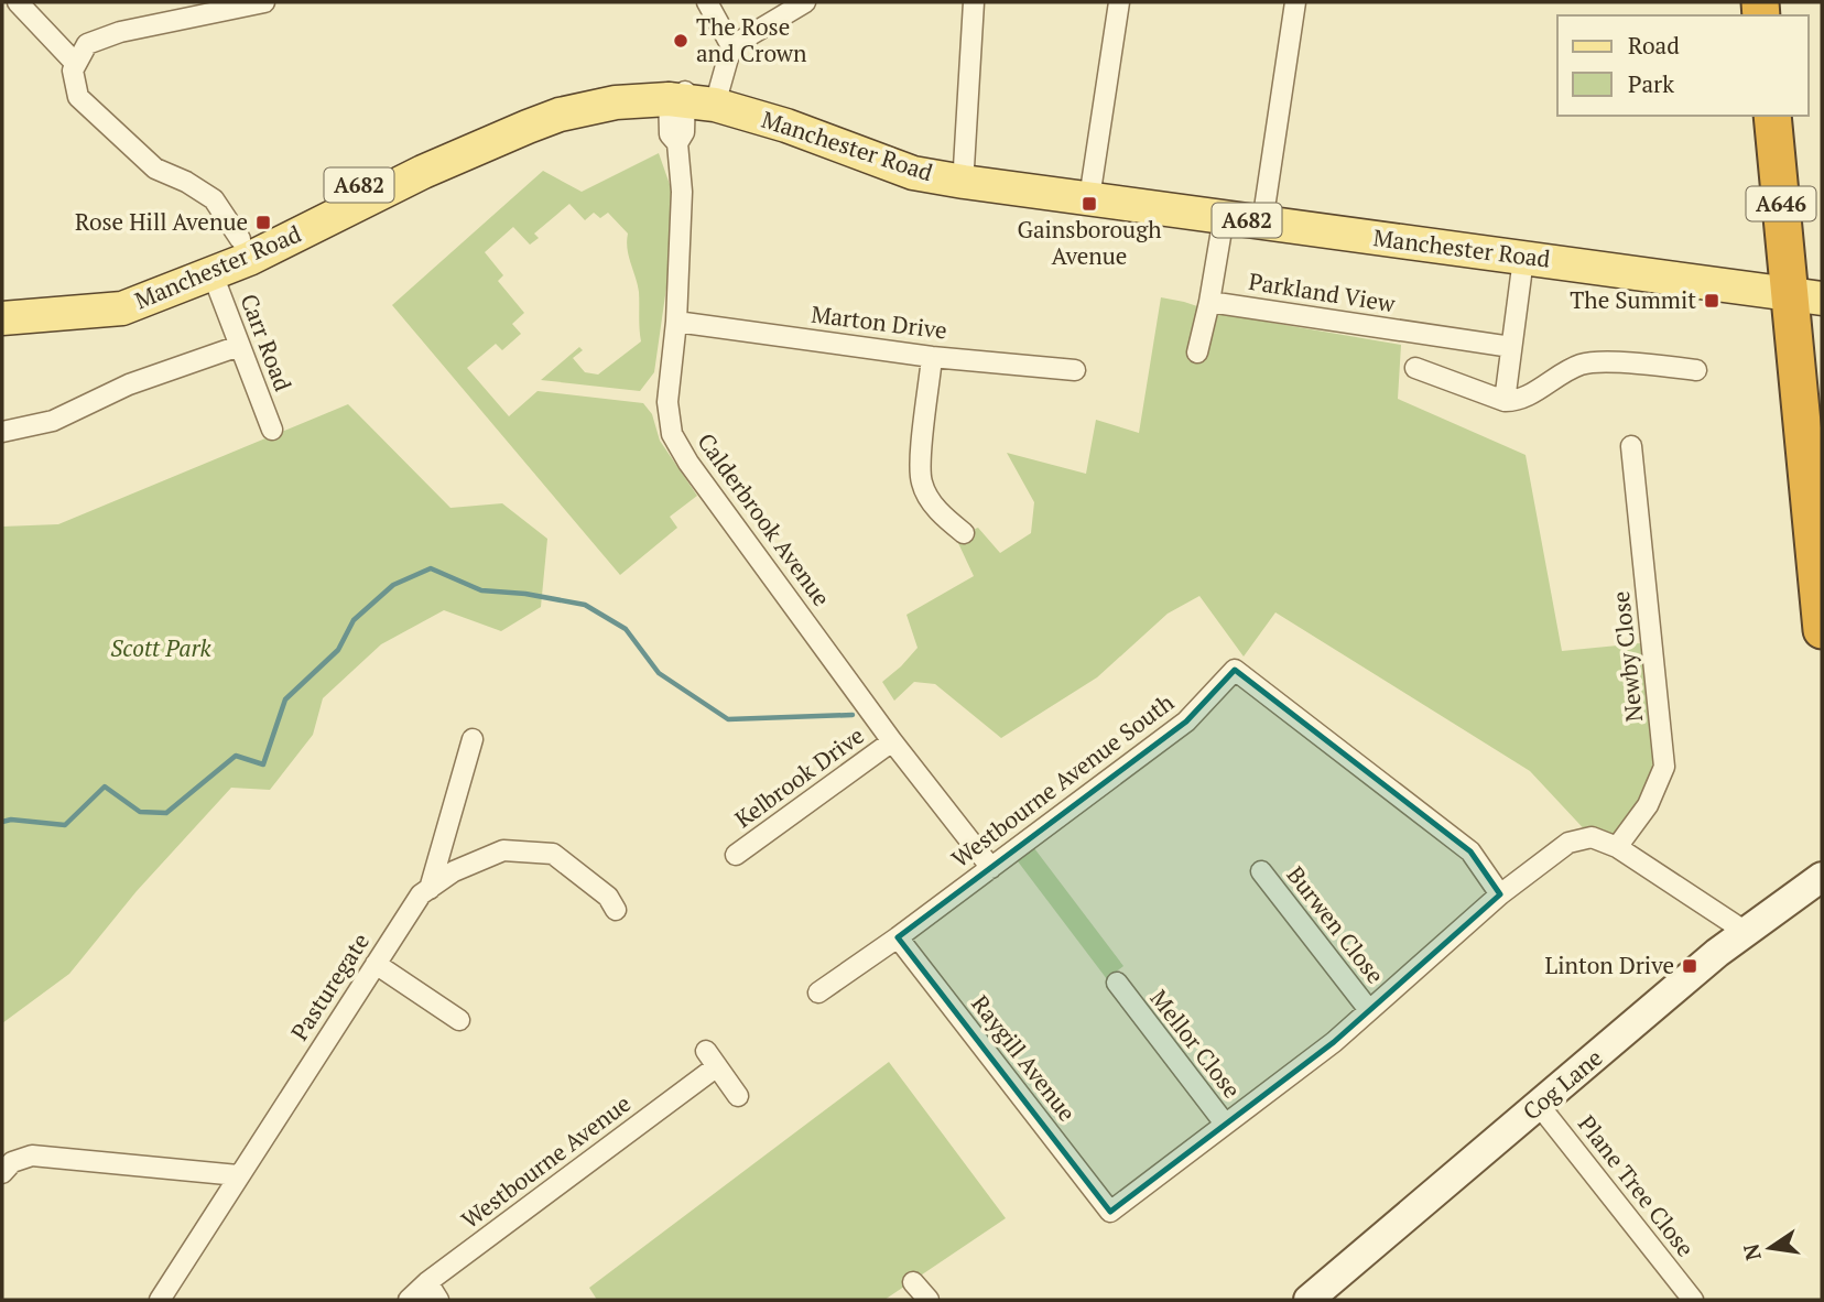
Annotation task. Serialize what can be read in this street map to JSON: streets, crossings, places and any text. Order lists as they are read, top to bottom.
{
  "streets": {
    "highway": ["A646"],
    "main road": ["Manchester Road", "A682"],
    "street": [
      "Parkland View",
      "Marton Drive",
      "Carr Road",
      "Calderbrook Avenue",
      "Newby Close",
      "Kelbrook Drive",
      "Westbourne Avenue South",
      "Burwen Close",
      "Pasturegate",
      "Mellor Close",
      "Raygill Avenue",
      "Cog Lane",
      "Westbourne Avenue",
      "Plane Tree Close"
    ]
  },
  "crossings": [
    ["Manchester Road", "A646"],
    ["Manchester Road", "Carr Road"],
    ["Manchester Road", "Calderbrook Avenue"],
    ["Marton Drive", "Calderbrook Avenue"],
    ["Calderbrook Avenue", "Kelbrook Drive"],
    ["Calderbrook Avenue", "Westbourne Avenue South"],
    ["Westbourne Avenue South", "Raygill Avenue"],
    ["Mellor Close", "Raygill Avenue"],
    ["Cog Lane", "Plane Tree Close"]
  ],
  "parks": ["Scott Park"],
  "places": {
    "other": ["The Rose and Crown"],
    "transit": [
      "Gainsborough Avenue",
      "Rose Hill Avenue",
      "The Summit",
      "Linton Drive"
    ]
  },
  "legend": ["Road", "Park"],
  "north": "left"
}
